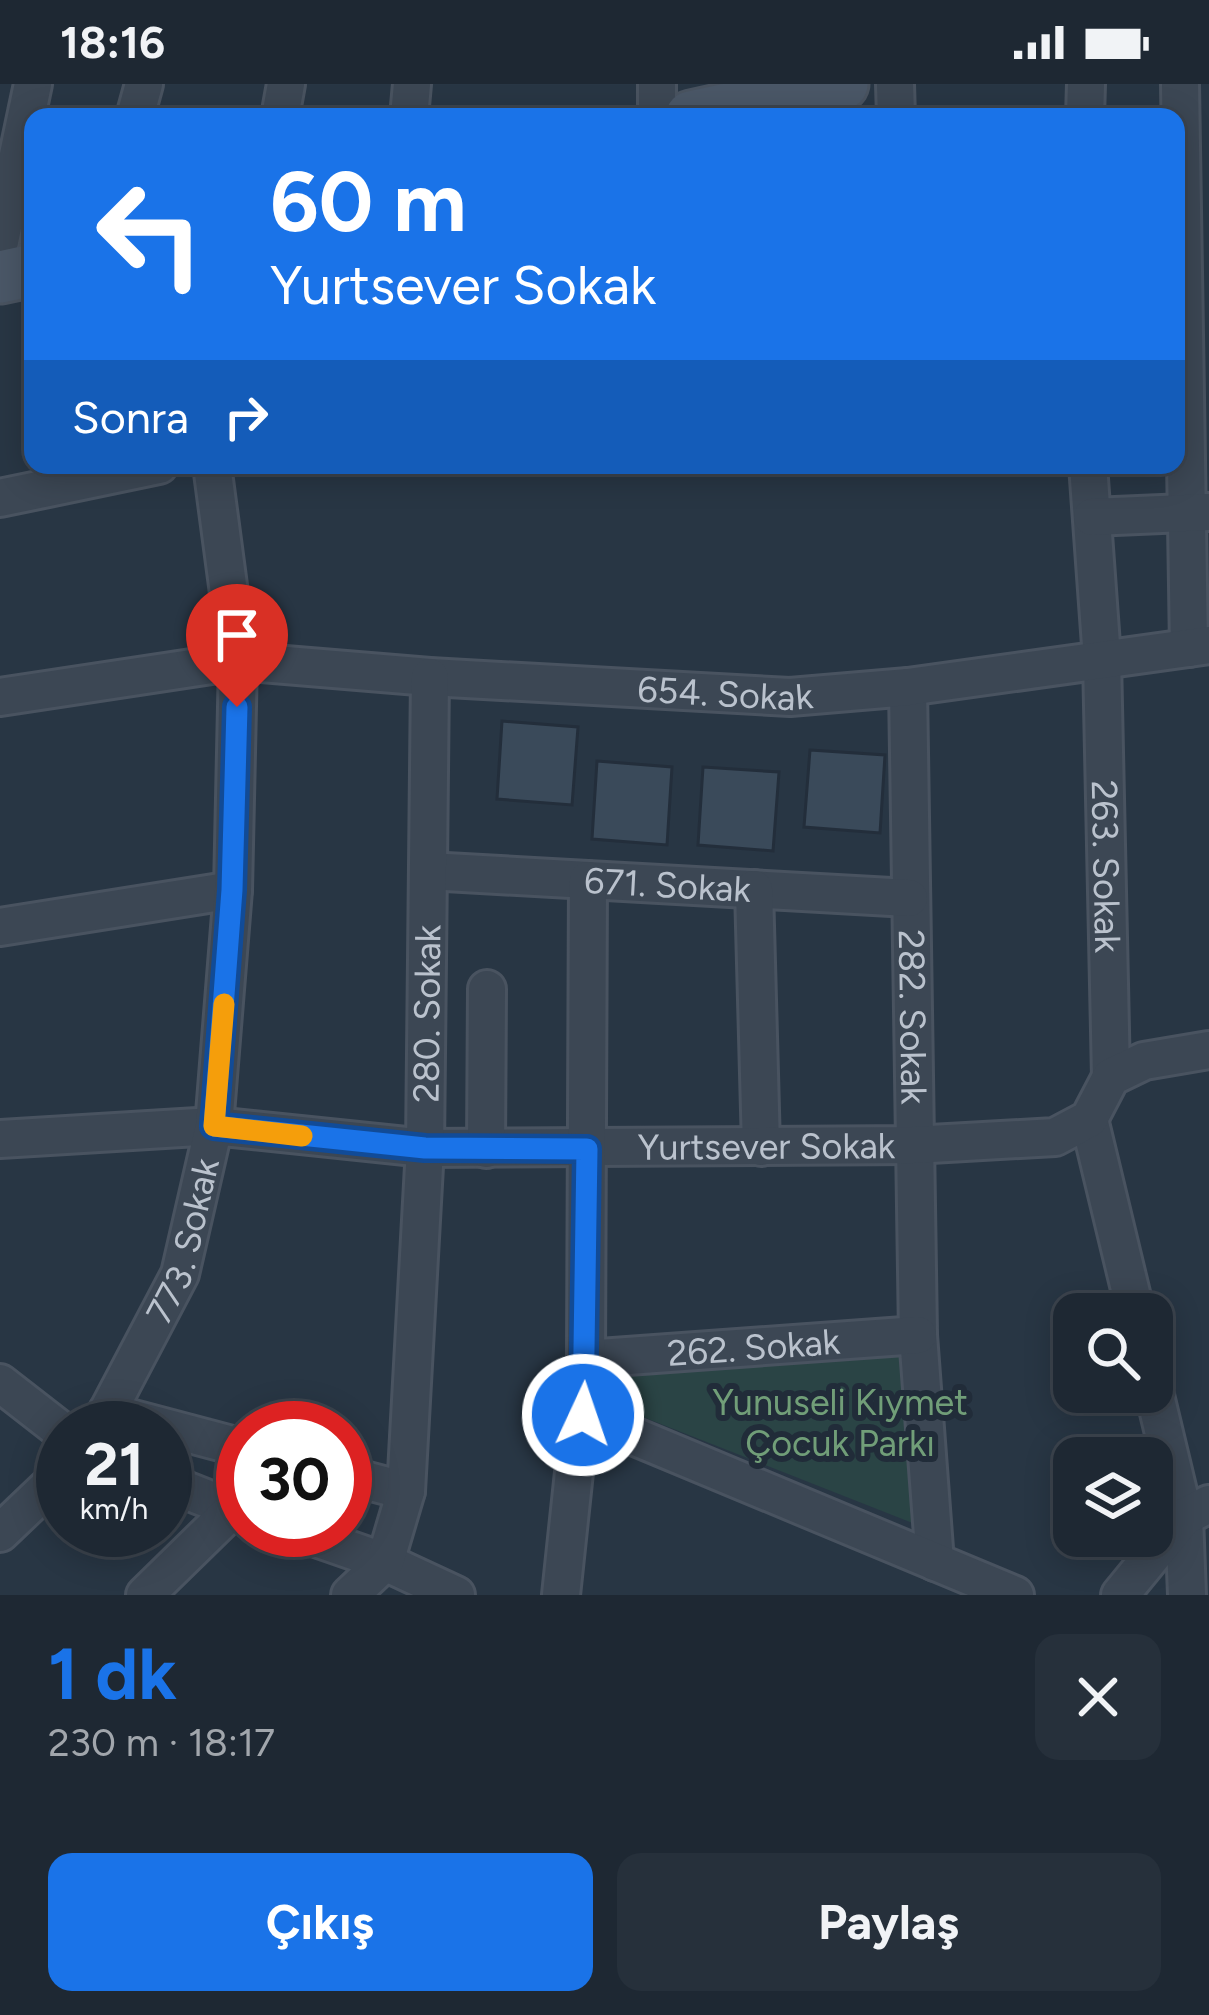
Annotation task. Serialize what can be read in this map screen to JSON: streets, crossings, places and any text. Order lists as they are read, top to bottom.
{
  "streets": {
    "street": [
      "654. Sokak",
      "263. Sokak",
      "671. Sokak",
      "280. Sokak",
      "282. Sokak",
      "Yurtsever Sokak",
      "773. Sokak",
      "262. Sokak"
    ]
  },
  "crossings": [
    ["654. Sokak", "263. Sokak"],
    ["654. Sokak", "280. Sokak"],
    ["654. Sokak", "282. Sokak"],
    ["654. Sokak", "773. Sokak"],
    ["671. Sokak", "280. Sokak"],
    ["671. Sokak", "282. Sokak"],
    ["280. Sokak", "Yurtsever Sokak"],
    ["282. Sokak", "Yurtsever Sokak"],
    ["282. Sokak", "262. Sokak"],
    ["Yurtsever Sokak", "773. Sokak"]
  ],
  "parks": ["Yunuseli Kıymet Çocuk Parkı"],
  "page": {
    "status": "18:16",
    "turn": ["60 m", "Yurtsever Sokak"],
    "then": "Sonra",
    "speed": "21 km/h",
    "limit": "30",
    "heading": ["1 dk", "230 m · 18:17"],
    "buttons": ["Çıkış", "Paylaş"]
  }
}
